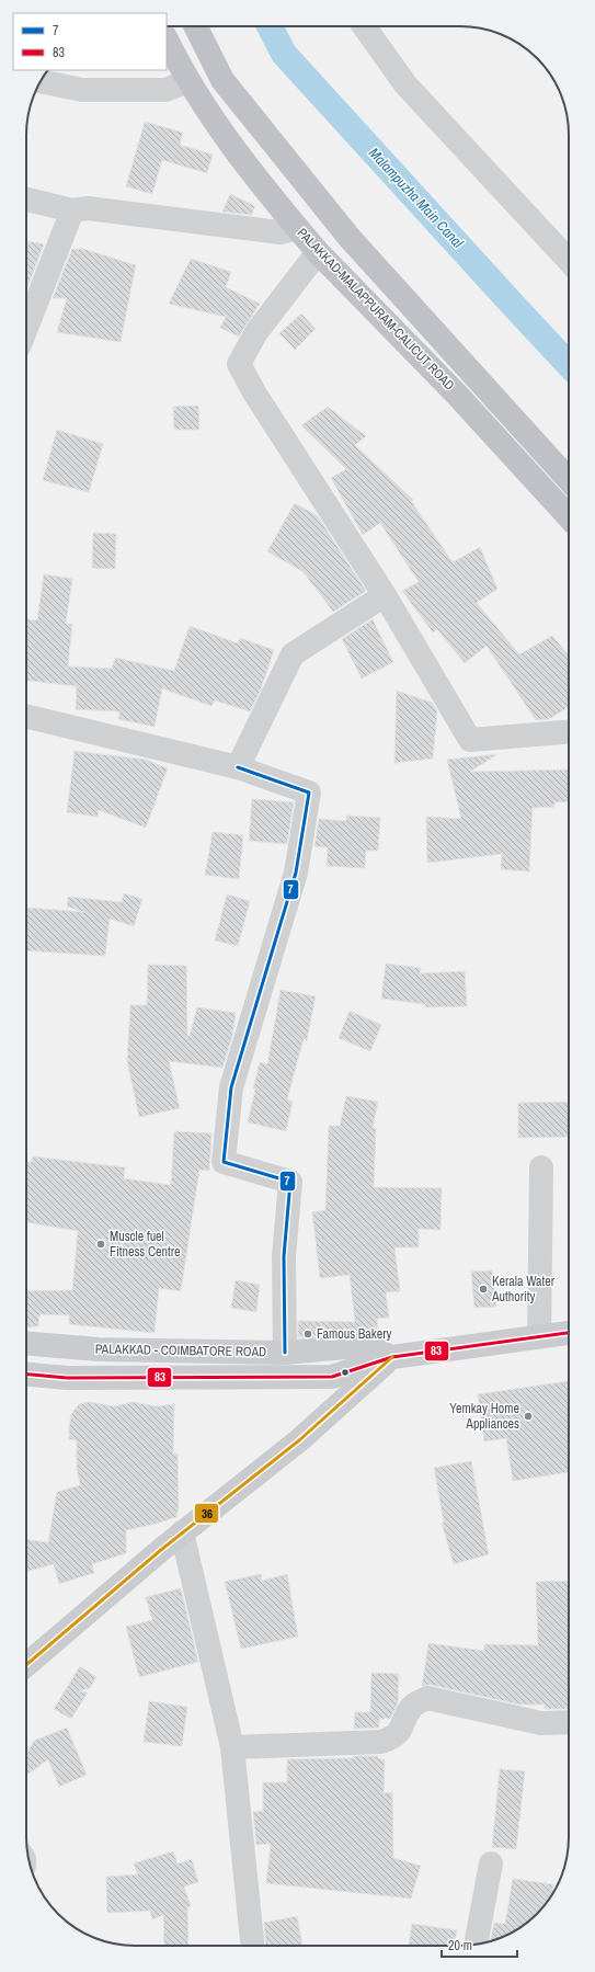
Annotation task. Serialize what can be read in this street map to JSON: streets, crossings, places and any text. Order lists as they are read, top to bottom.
{
  "streets": {
    "highway": ["PALAKKAD-MALAPPURAM-CALICUT ROAD"],
    "main road": ["PALAKKAD - COIMBATORE ROAD"]
  },
  "water": ["Malampuzha Main Canal"],
  "places": [
    "Muscle fuel Fitness Centre",
    "Kerala Water Authority",
    "Famous Bakery",
    "Yemkay Home Appliances"
  ],
  "lines": ["transit line 7", "transit line 83", "transit line 36"],
  "legend": ["7", "83"],
  "scale_bar": "20 m"
}
